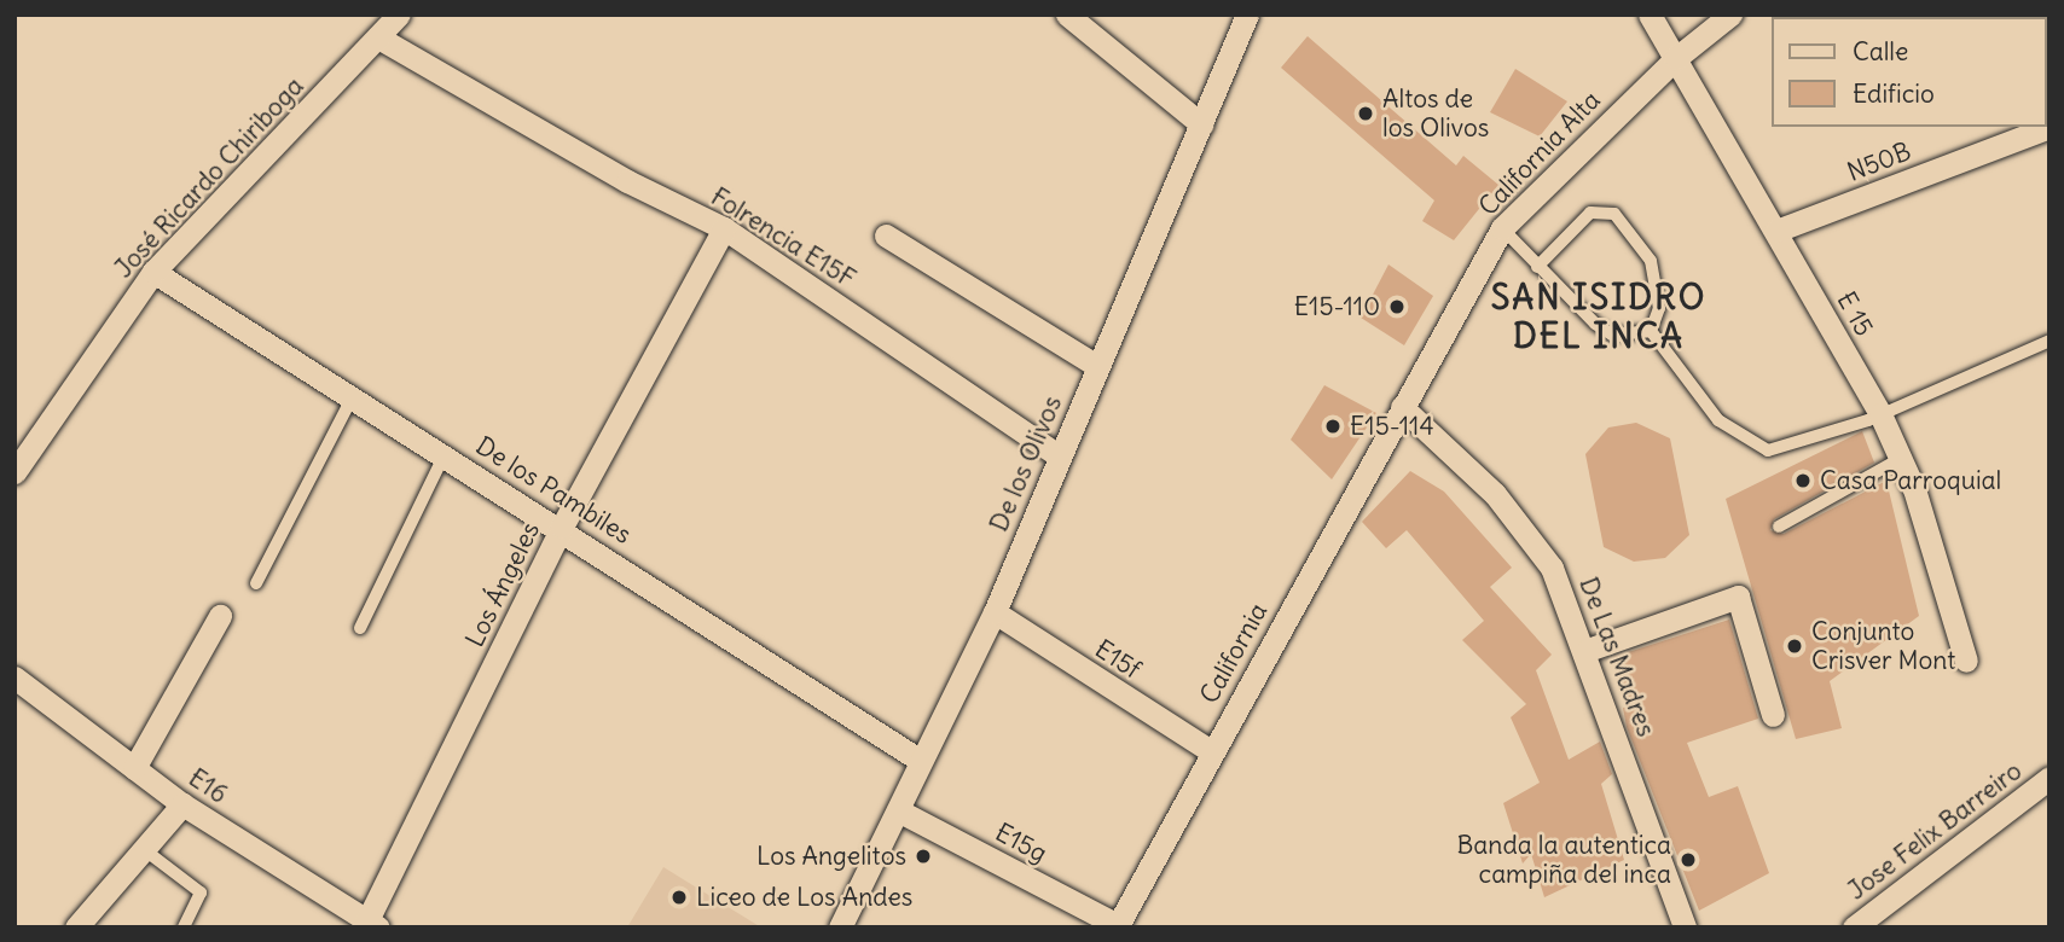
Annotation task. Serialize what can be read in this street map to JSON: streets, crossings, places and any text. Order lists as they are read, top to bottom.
{
  "streets": {
    "street": [
      "California Alta",
      "N50B",
      "José Ricardo Chiriboga",
      "Folrencia E15F",
      "E 15",
      "De los Olivos",
      "De los Pambiles",
      "Los Ángeles",
      "California",
      "De Las Madres",
      "E15f",
      "E16",
      "Jose Felix Barreiro",
      "E15g"
    ]
  },
  "crossings": [
    ["California Alta", "E 15"],
    ["California Alta", "California"],
    ["California Alta", "De Las Madres"],
    ["N50B", "E 15"],
    ["José Ricardo Chiriboga", "Folrencia E15F"],
    ["José Ricardo Chiriboga", "De los Pambiles"],
    ["Folrencia E15F", "De los Olivos"],
    ["Folrencia E15F", "Los Ángeles"],
    ["De los Olivos", "De los Pambiles"],
    ["De los Olivos", "E15f"],
    ["De los Olivos", "E15g"],
    ["De los Pambiles", "Los Ángeles"],
    ["Los Ángeles", "E16"],
    ["California", "De Las Madres"],
    ["California", "E15f"],
    ["California", "E15g"]
  ],
  "districts": ["SAN ISIDRO DEL INCA"],
  "places": [
    "Altos de los Olivos",
    "E15-110",
    "E15-114",
    "Casa Parroquial",
    "Conjunto Crisver Mont",
    "Los Angelitos",
    "Banda la autentica campiña del inca",
    "Liceo de Los Andes"
  ],
  "legend": ["Calle", "Edificio"]
}
